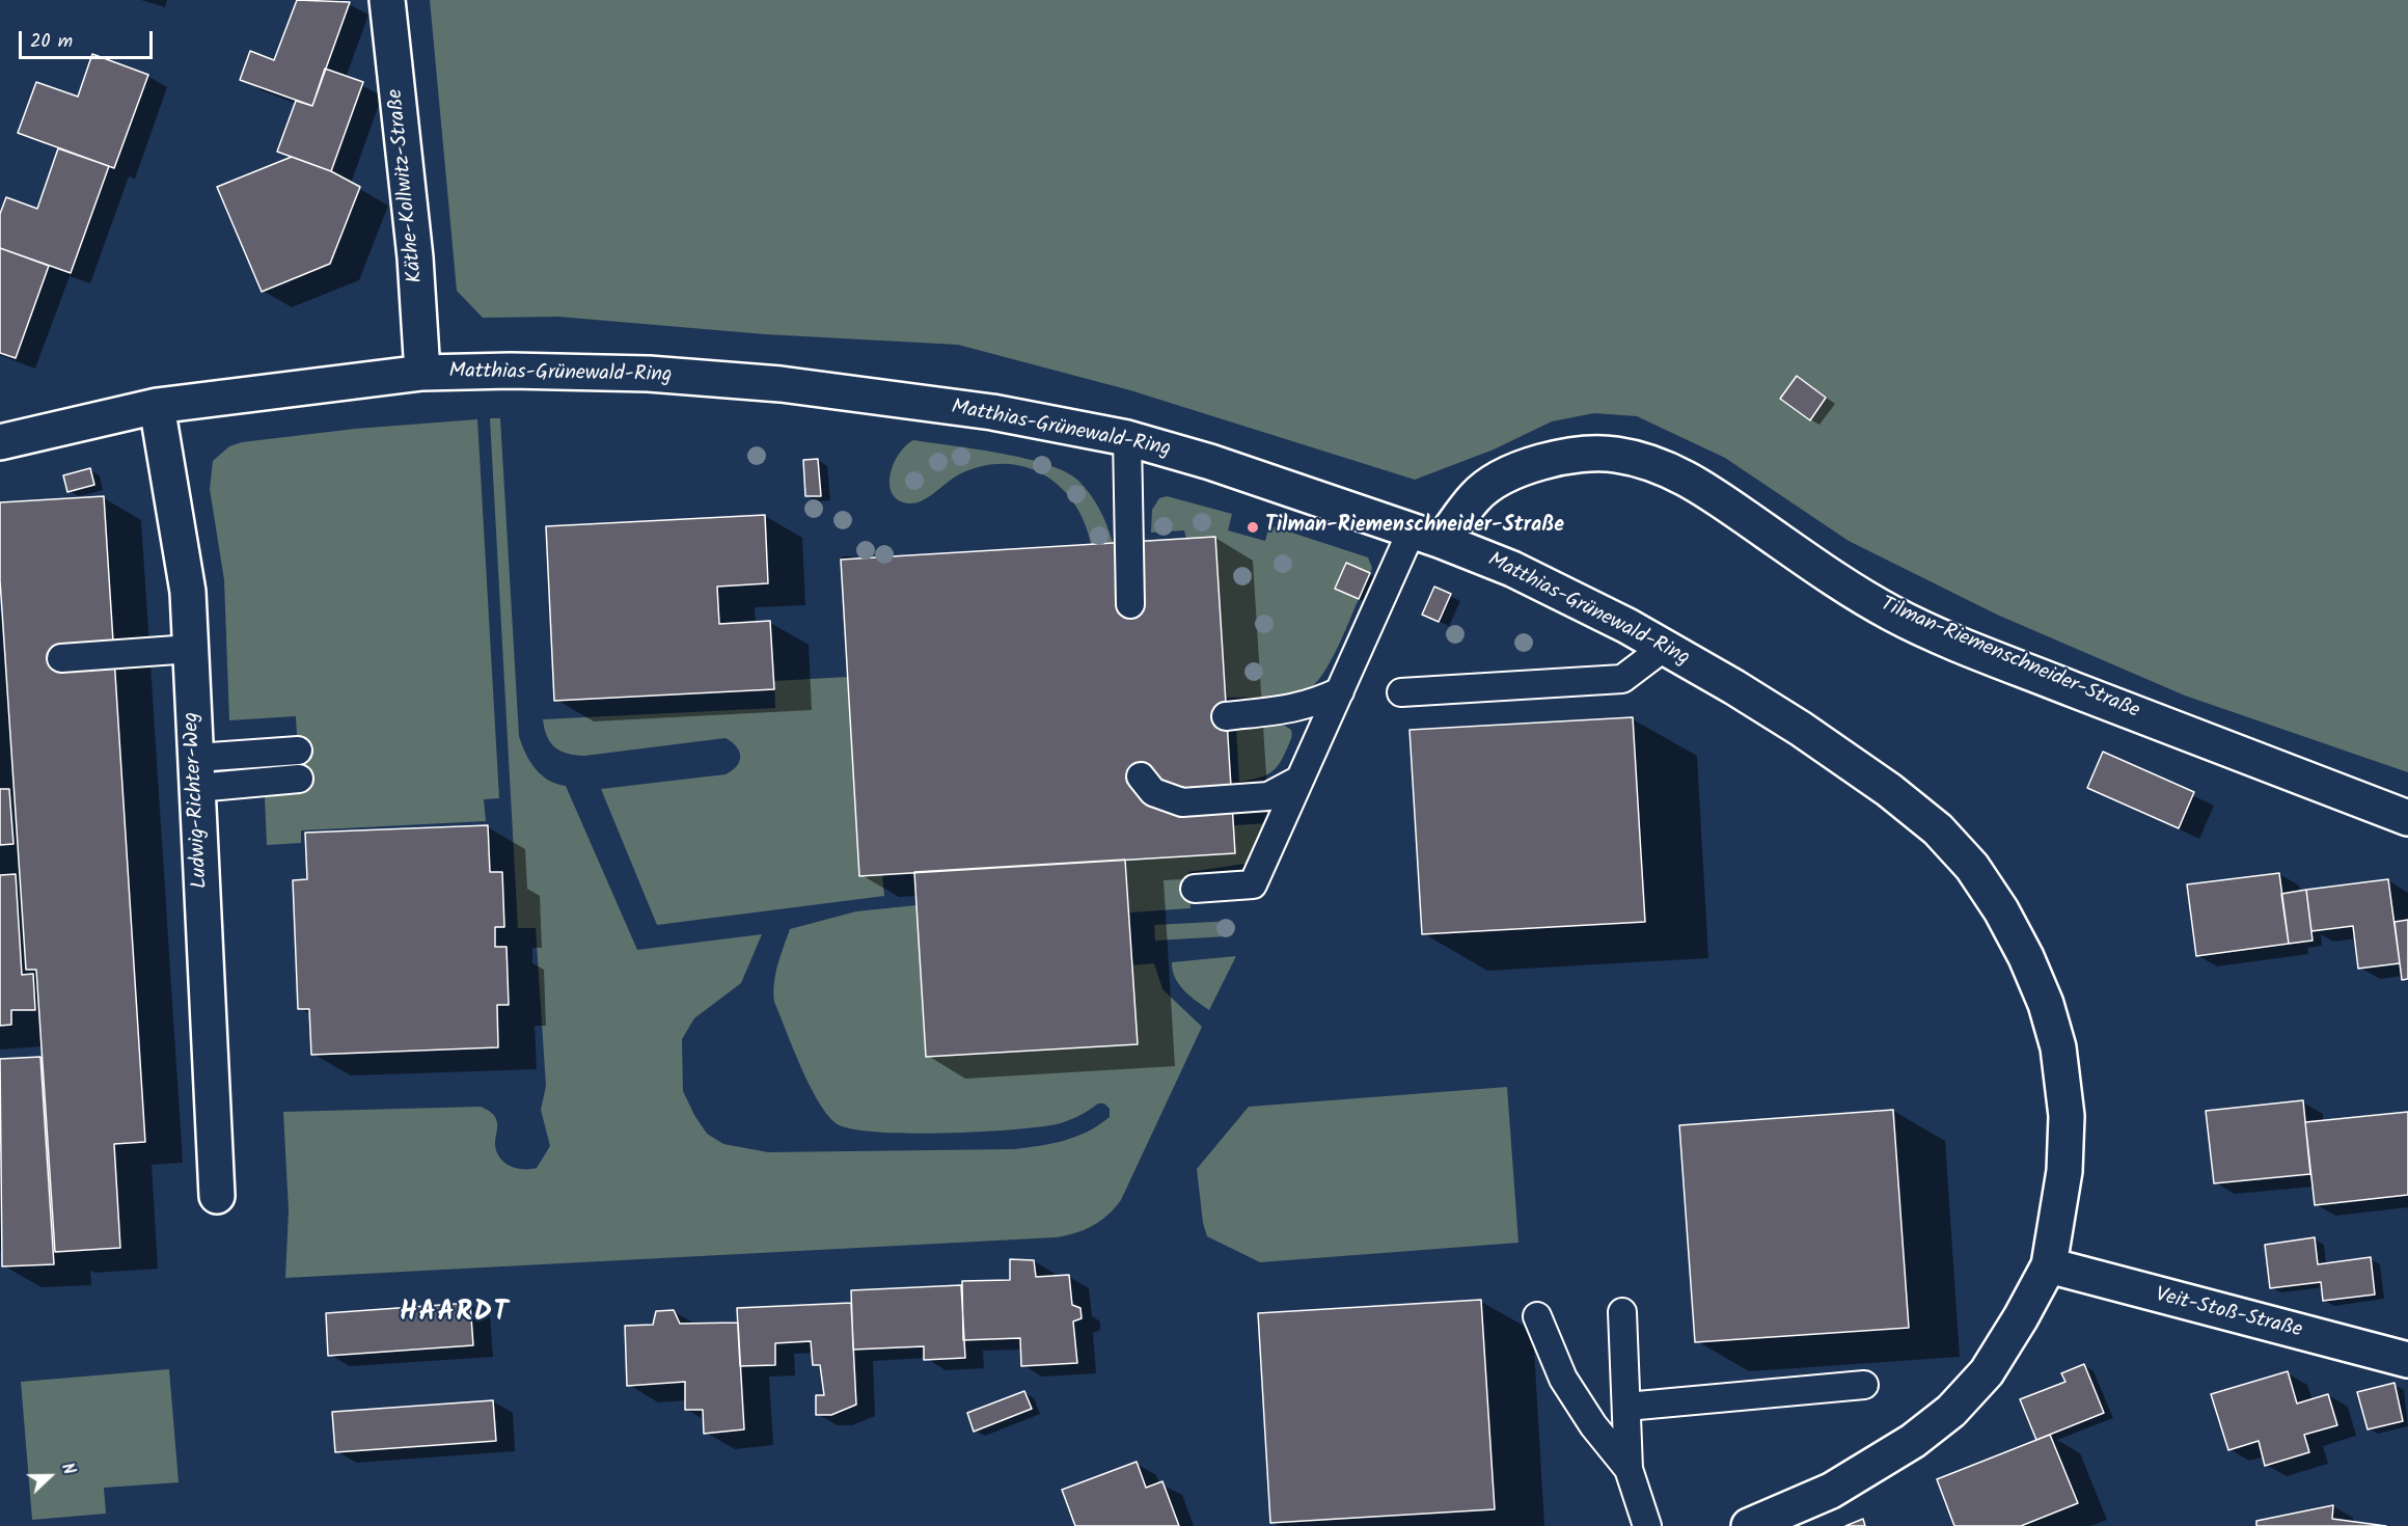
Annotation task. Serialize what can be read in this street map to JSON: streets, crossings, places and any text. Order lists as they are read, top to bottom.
{
  "streets": {
    "street": [
      "Käthe-Kollwitz-Straße",
      "Matthias-Grünewald-Ring",
      "Tilman-Riemenschneider-Straße",
      "Ludwig-Richter-Weg",
      "Veit-Stoß-Straße"
    ]
  },
  "crossings": [
    ["Käthe-Kollwitz-Straße", "Matthias-Grünewald-Ring"],
    ["Matthias-Grünewald-Ring", "Tilman-Riemenschneider-Straße"],
    ["Matthias-Grünewald-Ring", "Ludwig-Richter-Weg"],
    ["Matthias-Grünewald-Ring", "Veit-Stoß-Straße"]
  ],
  "districts": ["HAARDT"],
  "places": ["Tilman-Riemenschneider-Straße"],
  "scale_bar": "20 m",
  "north": "right"
}
